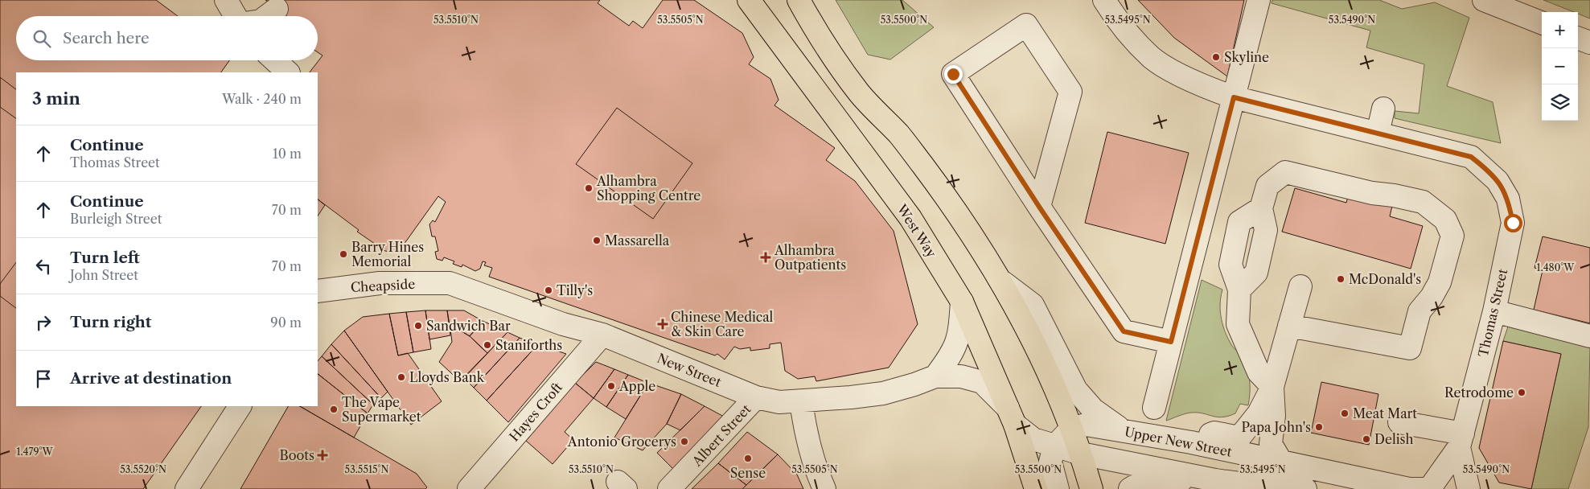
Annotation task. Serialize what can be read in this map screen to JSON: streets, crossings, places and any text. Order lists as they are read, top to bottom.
{
  "streets": {
    "highway": ["West Way"],
    "street": [
      "Cheapside",
      "Thomas Street",
      "New Street",
      "Hayes Croft",
      "Albert Street",
      "Upper New Street"
    ]
  },
  "crossings": [
    ["West Way", "New Street"],
    ["Cheapside", "New Street"],
    ["Thomas Street", "Upper New Street"],
    ["New Street", "Hayes Croft"],
    ["New Street", "Albert Street"]
  ],
  "places": {
    "other": [
      "Skyline",
      "Alhambra Shopping Centre",
      "Massarella",
      "Barry Hines Memorial",
      "McDonald's",
      "Tilly's",
      "Sandwich Bar",
      "Staniforths",
      "Lloyds Bank",
      "Apple",
      "Retrodome",
      "The Vape Supermarket",
      "Meat Mart",
      "Papa John's",
      "Delish",
      "Antonio Grocerys",
      "Sense"
    ],
    "health": ["Alhambra Outpatients", "Chinese Medical & Skin Care", "Boots"]
  },
  "page": {
    "map_buttons": ["+", "−"],
    "search": "Search here",
    "heading": ["3 min", "Walk · 240 m"],
    "list": [
      ["Continue", "Thomas Street", "10 m"],
      ["Continue", "Burleigh Street", "70 m"],
      ["Turn left", "John Street", "70 m"],
      ["Turn right", "90 m"],
      "Arrive at destination"
    ]
  },
  "coordinates": [
    "53.5510°N",
    "53.5505°N",
    "53.5500°N",
    "53.5495°N",
    "53.5490°N",
    "1.480°W",
    "1.479°W",
    "53.5520°N",
    "53.5515°N"
  ]
}
